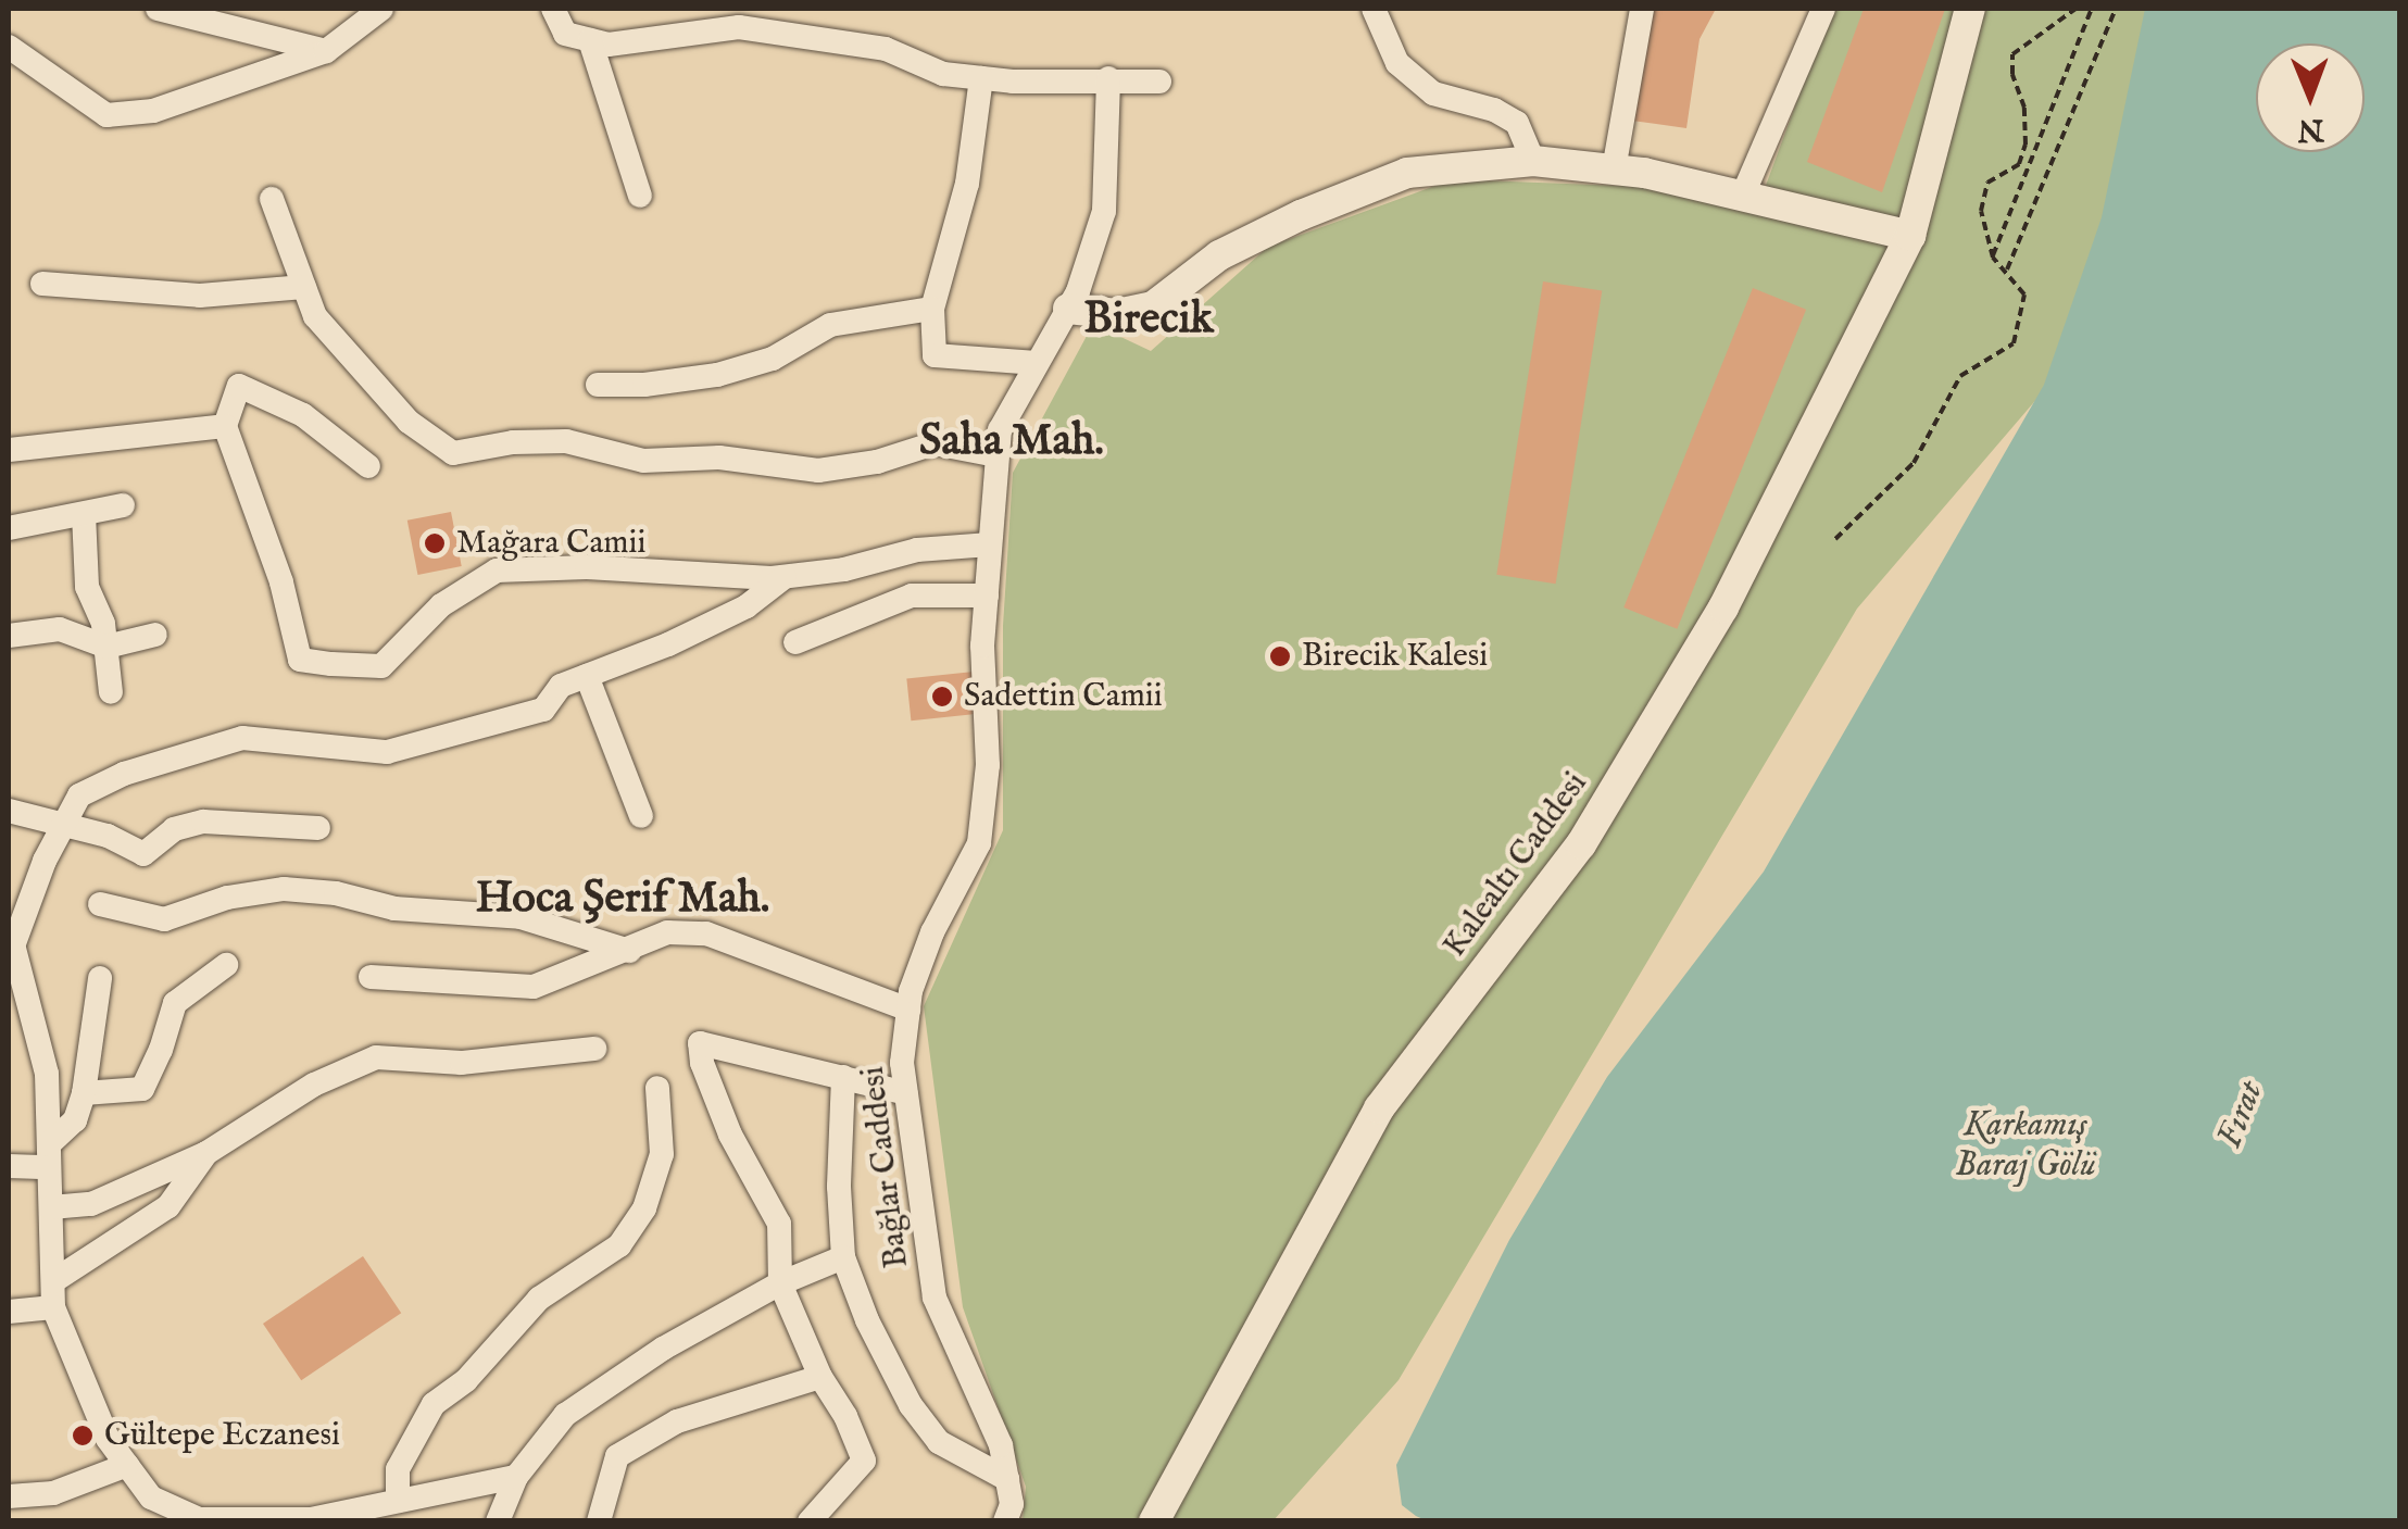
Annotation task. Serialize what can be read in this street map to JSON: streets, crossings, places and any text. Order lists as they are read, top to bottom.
{
  "streets": {
    "street": ["Kalealtı Caddesi", "Bağlar Caddesi"]
  },
  "districts": ["Birecik", "Saha Mah.", "Hoca Şerif Mah."],
  "water": ["Fırat", "Karkamış Baraj Gölü"],
  "places": [
    "Mağara Camii",
    "Birecik Kalesi",
    "Sadettin Camii",
    "Gültepe Eczanesi"
  ],
  "north": "bottom"
}
